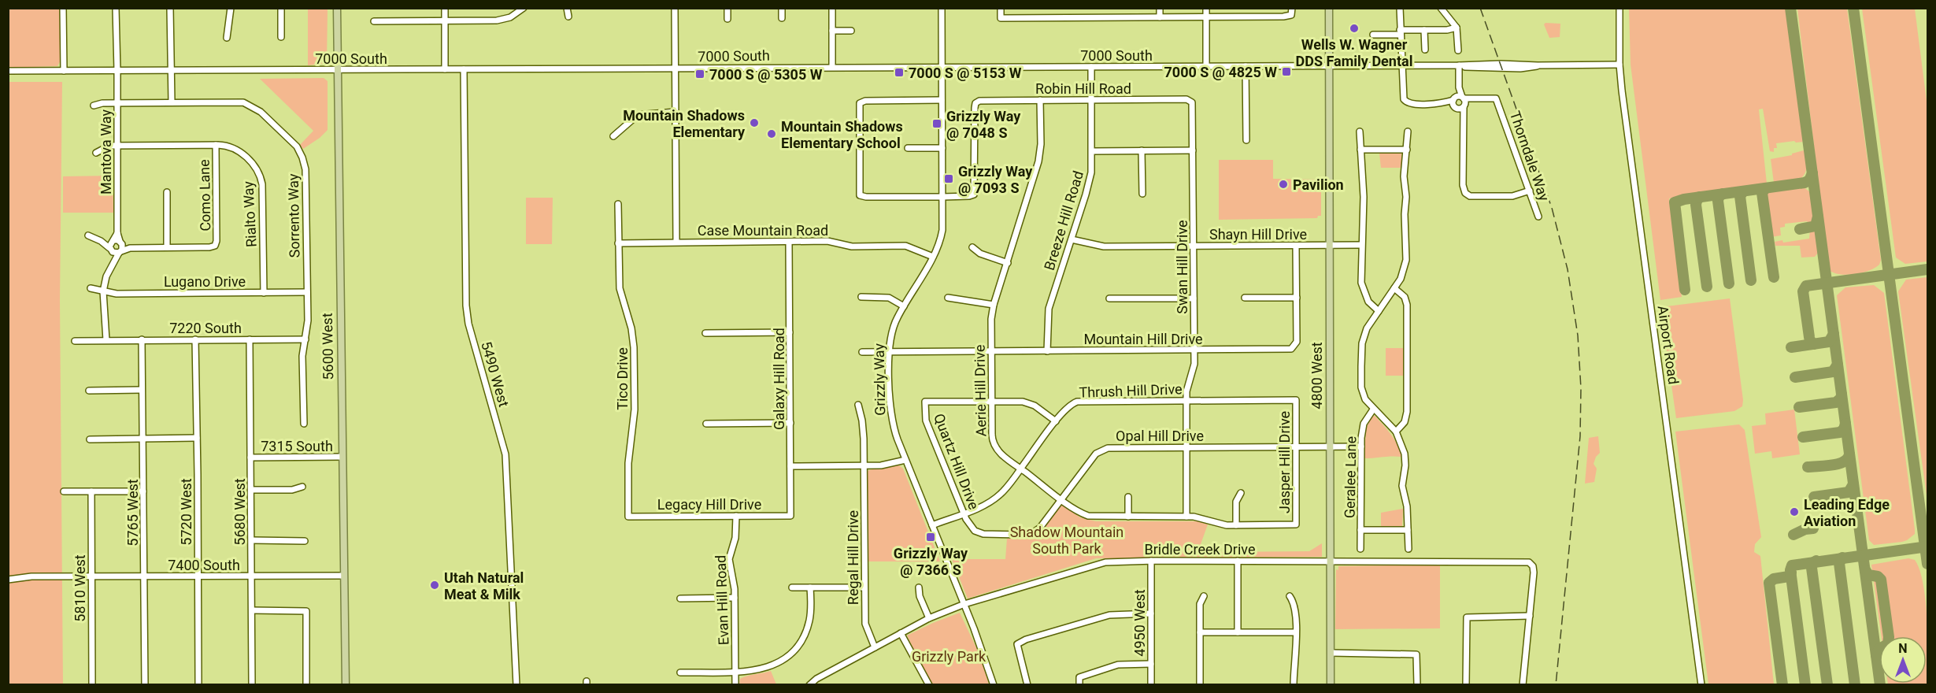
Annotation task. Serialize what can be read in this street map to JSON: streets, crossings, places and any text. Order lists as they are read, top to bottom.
{
  "streets": {
    "main road": ["5600 West", "4800 West"],
    "street": [
      "7000 South",
      "Robin Hill Road",
      "Mantova Way",
      "Thorndale Way",
      "Como Lane",
      "Rialto Way",
      "Sorrento Way",
      "Breeze Hill Road",
      "Case Mountain Road",
      "Shayn Hill Drive",
      "Swan Hill Drive",
      "Lugano Drive",
      "7220 South",
      "Mountain Hill Drive",
      "Airport Road",
      "5490 West",
      "Tico Drive",
      "Galaxy Hill Road",
      "Grizzly Way",
      "Aerie Hill Drive",
      "Thrush Hill Drive",
      "Opal Hill Drive",
      "7315 South",
      "Quartz Hill Drive",
      "Jasper Hill Drive",
      "Geralee Lane",
      "Legacy Hill Drive",
      "5720 West",
      "5680 West",
      "5765 West",
      "Bridle Creek Drive",
      "Regal Hill Drive",
      "7400 South",
      "5810 West",
      "Evan Hill Road",
      "4950 West"
    ]
  },
  "crossings": [
    ["7000 South", "Mantova Way"],
    ["7000 South", "Thorndale Way"],
    ["7000 South", "Breeze Hill Road"],
    ["7000 South", "Airport Road"],
    ["7000 South", "5600 West"],
    ["7000 South", "5490 West"],
    ["7000 South", "4800 West"],
    ["7000 South", "Grizzly Way"],
    ["Robin Hill Road", "Breeze Hill Road"],
    ["Robin Hill Road", "Swan Hill Drive"],
    ["Robin Hill Road", "Grizzly Way"],
    ["Robin Hill Road", "Aerie Hill Drive"],
    ["Mantova Way", "Rialto Way"],
    ["Mantova Way", "Sorrento Way"],
    ["Como Lane", "Rialto Way"],
    ["Rialto Way", "Lugano Drive"],
    ["Sorrento Way", "Lugano Drive"],
    ["Sorrento Way", "7220 South"],
    ["Breeze Hill Road", "Shayn Hill Drive"],
    ["Breeze Hill Road", "Mountain Hill Drive"],
    ["Case Mountain Road", "Tico Drive"],
    ["Case Mountain Road", "Galaxy Hill Road"],
    ["Case Mountain Road", "Grizzly Way"],
    ["Shayn Hill Drive", "Swan Hill Drive"],
    ["Shayn Hill Drive", "Mountain Hill Drive"],
    ["Shayn Hill Drive", "4800 West"],
    ["Swan Hill Drive", "Mountain Hill Drive"],
    ["Swan Hill Drive", "Aerie Hill Drive"],
    ["Swan Hill Drive", "Thrush Hill Drive"],
    ["Swan Hill Drive", "Opal Hill Drive"],
    ["7220 South", "5720 West"],
    ["7220 South", "5680 West"],
    ["7220 South", "5765 West"],
    ["Mountain Hill Drive", "Grizzly Way"],
    ["Mountain Hill Drive", "Aerie Hill Drive"],
    ["5600 West", "7315 South"],
    ["5600 West", "7400 South"],
    ["4800 West", "Opal Hill Drive"],
    ["4800 West", "Bridle Creek Drive"],
    ["Tico Drive", "Legacy Hill Drive"],
    ["Galaxy Hill Road", "Legacy Hill Drive"],
    ["Grizzly Way", "Thrush Hill Drive"],
    ["Grizzly Way", "Bridle Creek Drive"],
    ["Aerie Hill Drive", "Thrush Hill Drive"],
    ["Aerie Hill Drive", "Opal Hill Drive"],
    ["Aerie Hill Drive", "Quartz Hill Drive"],
    ["Aerie Hill Drive", "Jasper Hill Drive"],
    ["Thrush Hill Drive", "Quartz Hill Drive"],
    ["Thrush Hill Drive", "Jasper Hill Drive"],
    ["Opal Hill Drive", "Quartz Hill Drive"],
    ["Opal Hill Drive", "Jasper Hill Drive"],
    ["Opal Hill Drive", "Geralee Lane"],
    ["7315 South", "5680 West"],
    ["Legacy Hill Drive", "Evan Hill Road"],
    ["5720 West", "7400 South"],
    ["5680 West", "7400 South"],
    ["5765 West", "7400 South"],
    ["Bridle Creek Drive", "Regal Hill Drive"],
    ["Bridle Creek Drive", "4950 West"],
    ["7400 South", "5810 West"]
  ],
  "parks": ["Shadow Mountain South Park", "Grizzly Park"],
  "places": {
    "other": [
      "Wells W. Wagner DDS Family Dental",
      "Mountain Shadows Elementary",
      "Mountain Shadows Elementary School",
      "Pavilion",
      "Leading Edge Aviation",
      "Utah Natural Meat & Milk"
    ],
    "transit": [
      "7000 S @ 4825 W",
      "7000 S @ 5153 W",
      "7000 S @ 5305 W",
      "Grizzly Way @ 7048 S",
      "Grizzly Way @ 7093 S",
      "Grizzly Way @ 7366 S"
    ]
  },
  "north": "top"
}
